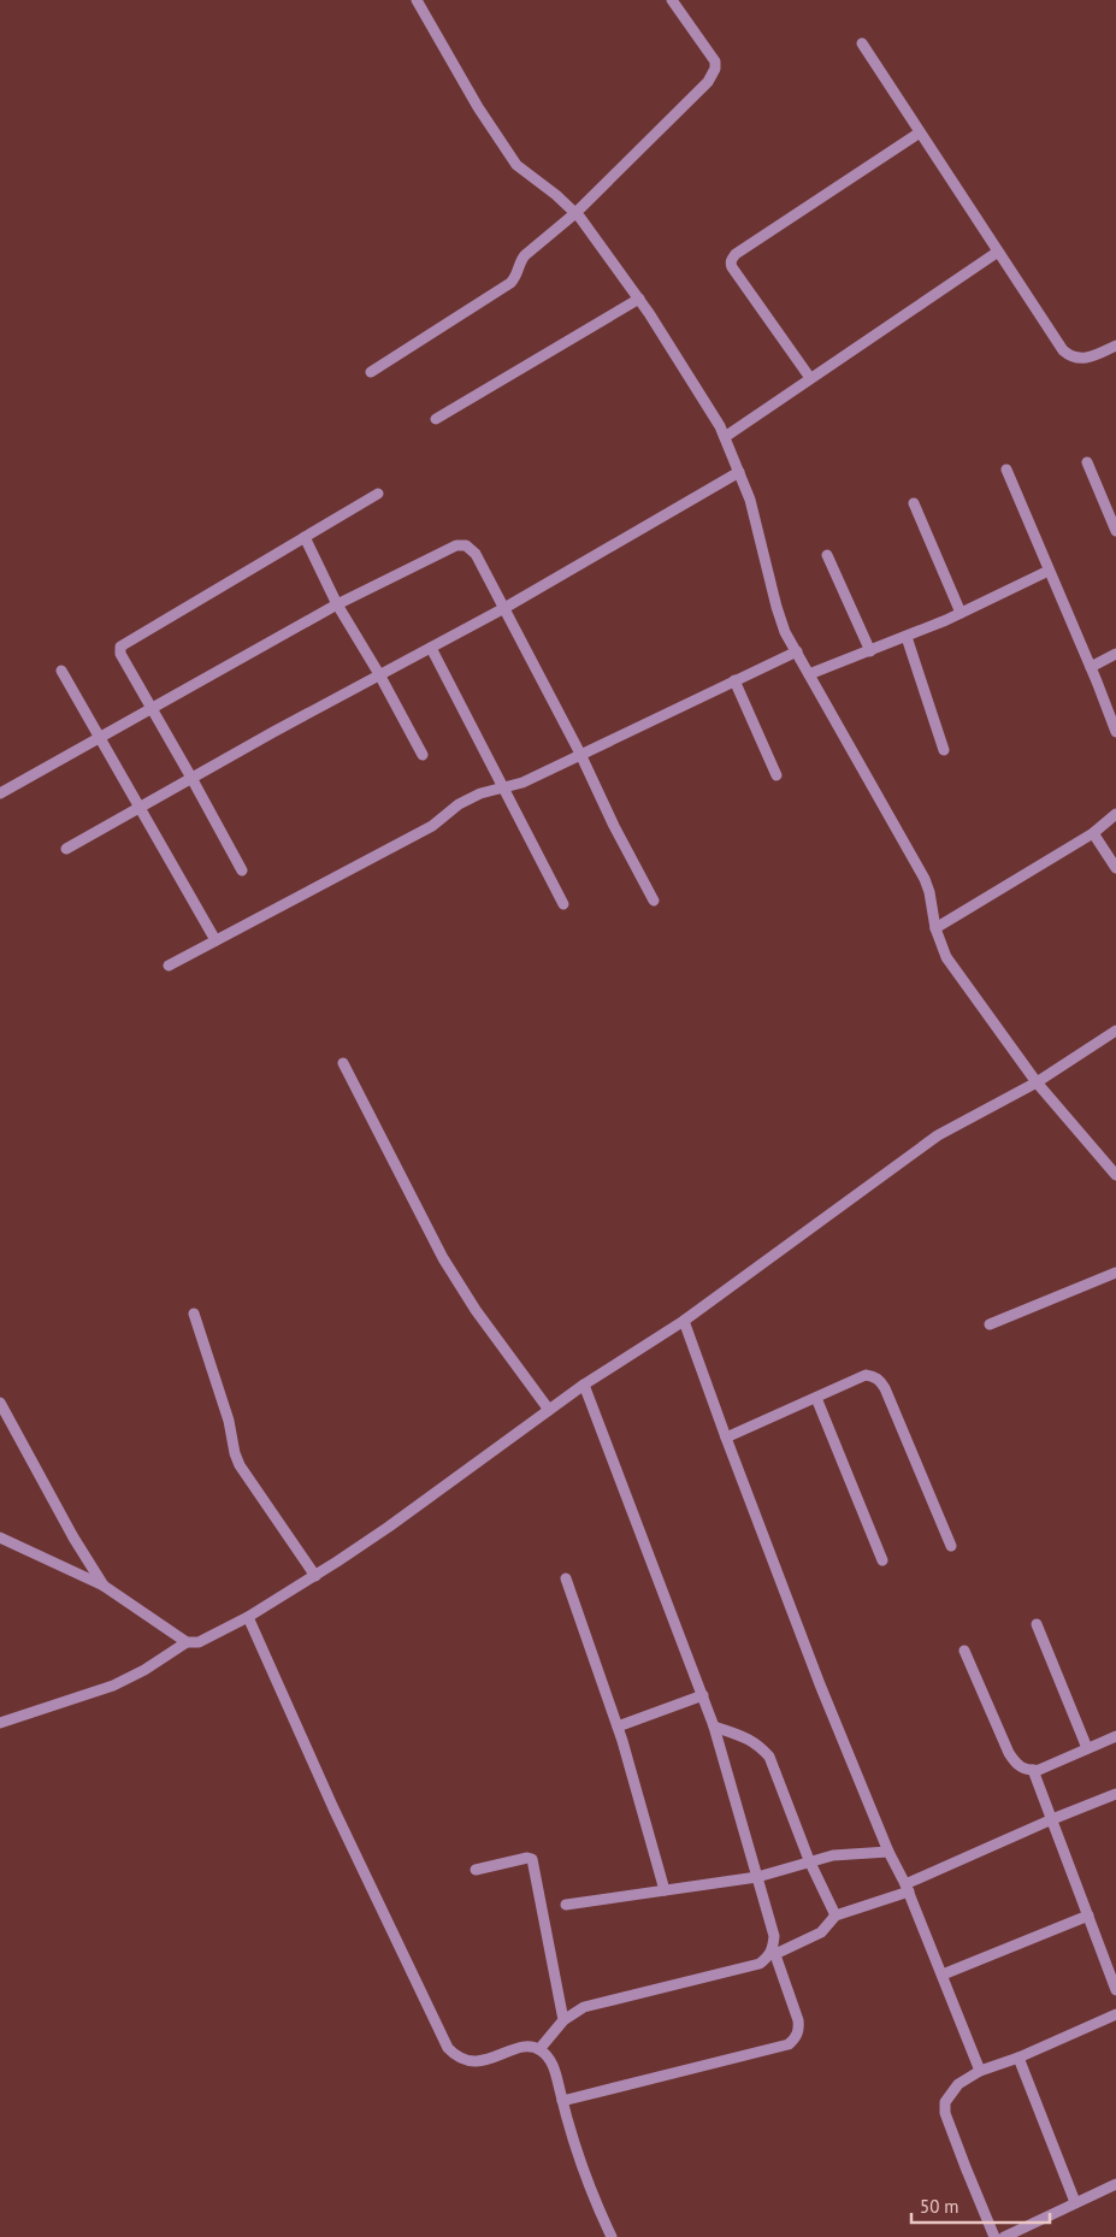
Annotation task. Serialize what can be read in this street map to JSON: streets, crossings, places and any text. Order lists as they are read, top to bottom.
{
  "scale_bar": "50 m"
}
